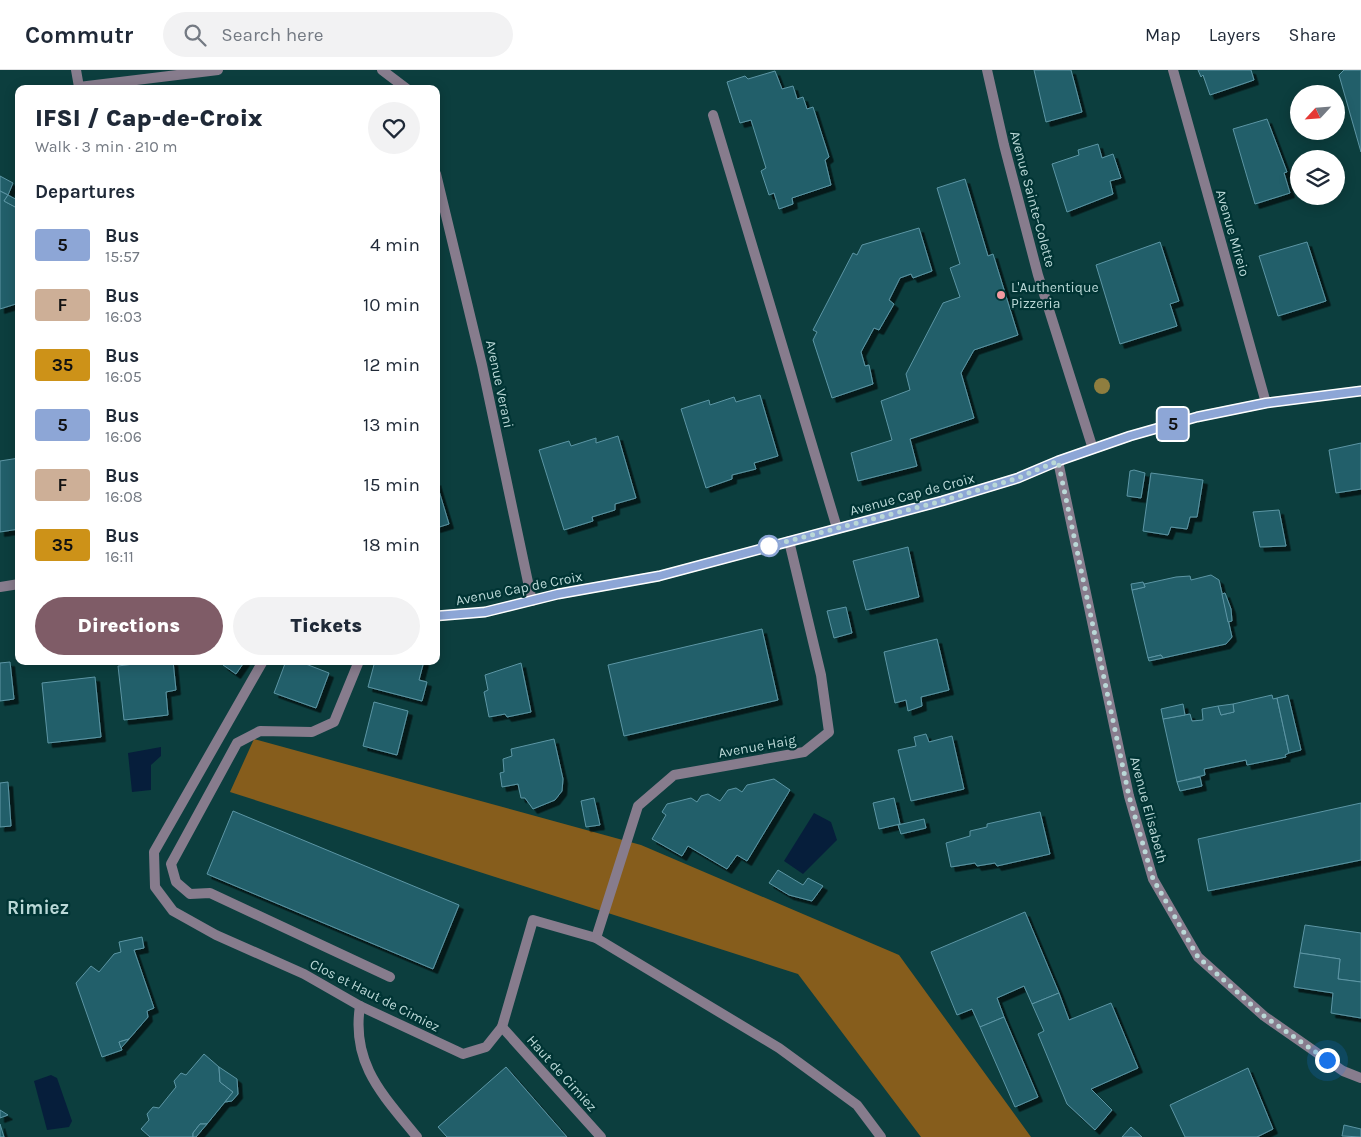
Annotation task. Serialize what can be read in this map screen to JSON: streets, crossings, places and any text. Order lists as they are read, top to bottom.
{
  "streets": {
    "street": [
      "Avenue Sainte-Colette",
      "Avenue Mireio",
      "Avenue Verani",
      "Avenue Cap de Croix",
      "Avenue Haig",
      "Avenue Elisabeth",
      "Clos et Haut de Cimiez",
      "Haut de Cimiez"
    ]
  },
  "crossings": [
    ["Avenue Sainte-Colette", "Avenue Cap de Croix"],
    ["Avenue Mireio", "Avenue Cap de Croix"],
    ["Avenue Verani", "Avenue Cap de Croix"],
    ["Avenue Cap de Croix", "Avenue Haig"],
    ["Avenue Cap de Croix", "Avenue Elisabeth"],
    ["Avenue Haig", "Clos et Haut de Cimiez"],
    ["Clos et Haut de Cimiez", "Haut de Cimiez"]
  ],
  "districts": ["Rimiez"],
  "places": ["L'Authentique Pizzeria"],
  "lines": ["bus line 5"],
  "north": "bottom left",
  "page": {
    "header": "Commutr",
    "search": "Search here",
    "nav": ["Map", "Layers", "Share"],
    "on_map": "5",
    "heading": [
      ["IFSI / Cap-de-Croix", "Walk · 3 min · 210 m"],
      "Departures"
    ],
    "list": [
      {
        "mark": "5",
        "name": "Bus",
        "note": "15:57",
        "value": "4 min"
      },
      {
        "mark": "F",
        "name": "Bus",
        "note": "16:03",
        "value": "10 min"
      },
      {
        "mark": "35",
        "name": "Bus",
        "note": "16:05",
        "value": "12 min"
      },
      {
        "mark": "5",
        "name": "Bus",
        "note": "16:06",
        "value": "13 min"
      },
      {
        "mark": "F",
        "name": "Bus",
        "note": "16:08",
        "value": "15 min"
      },
      {
        "mark": "35",
        "name": "Bus",
        "note": "16:11",
        "value": "18 min"
      }
    ],
    "buttons": ["Directions", "Tickets"]
  }
}
